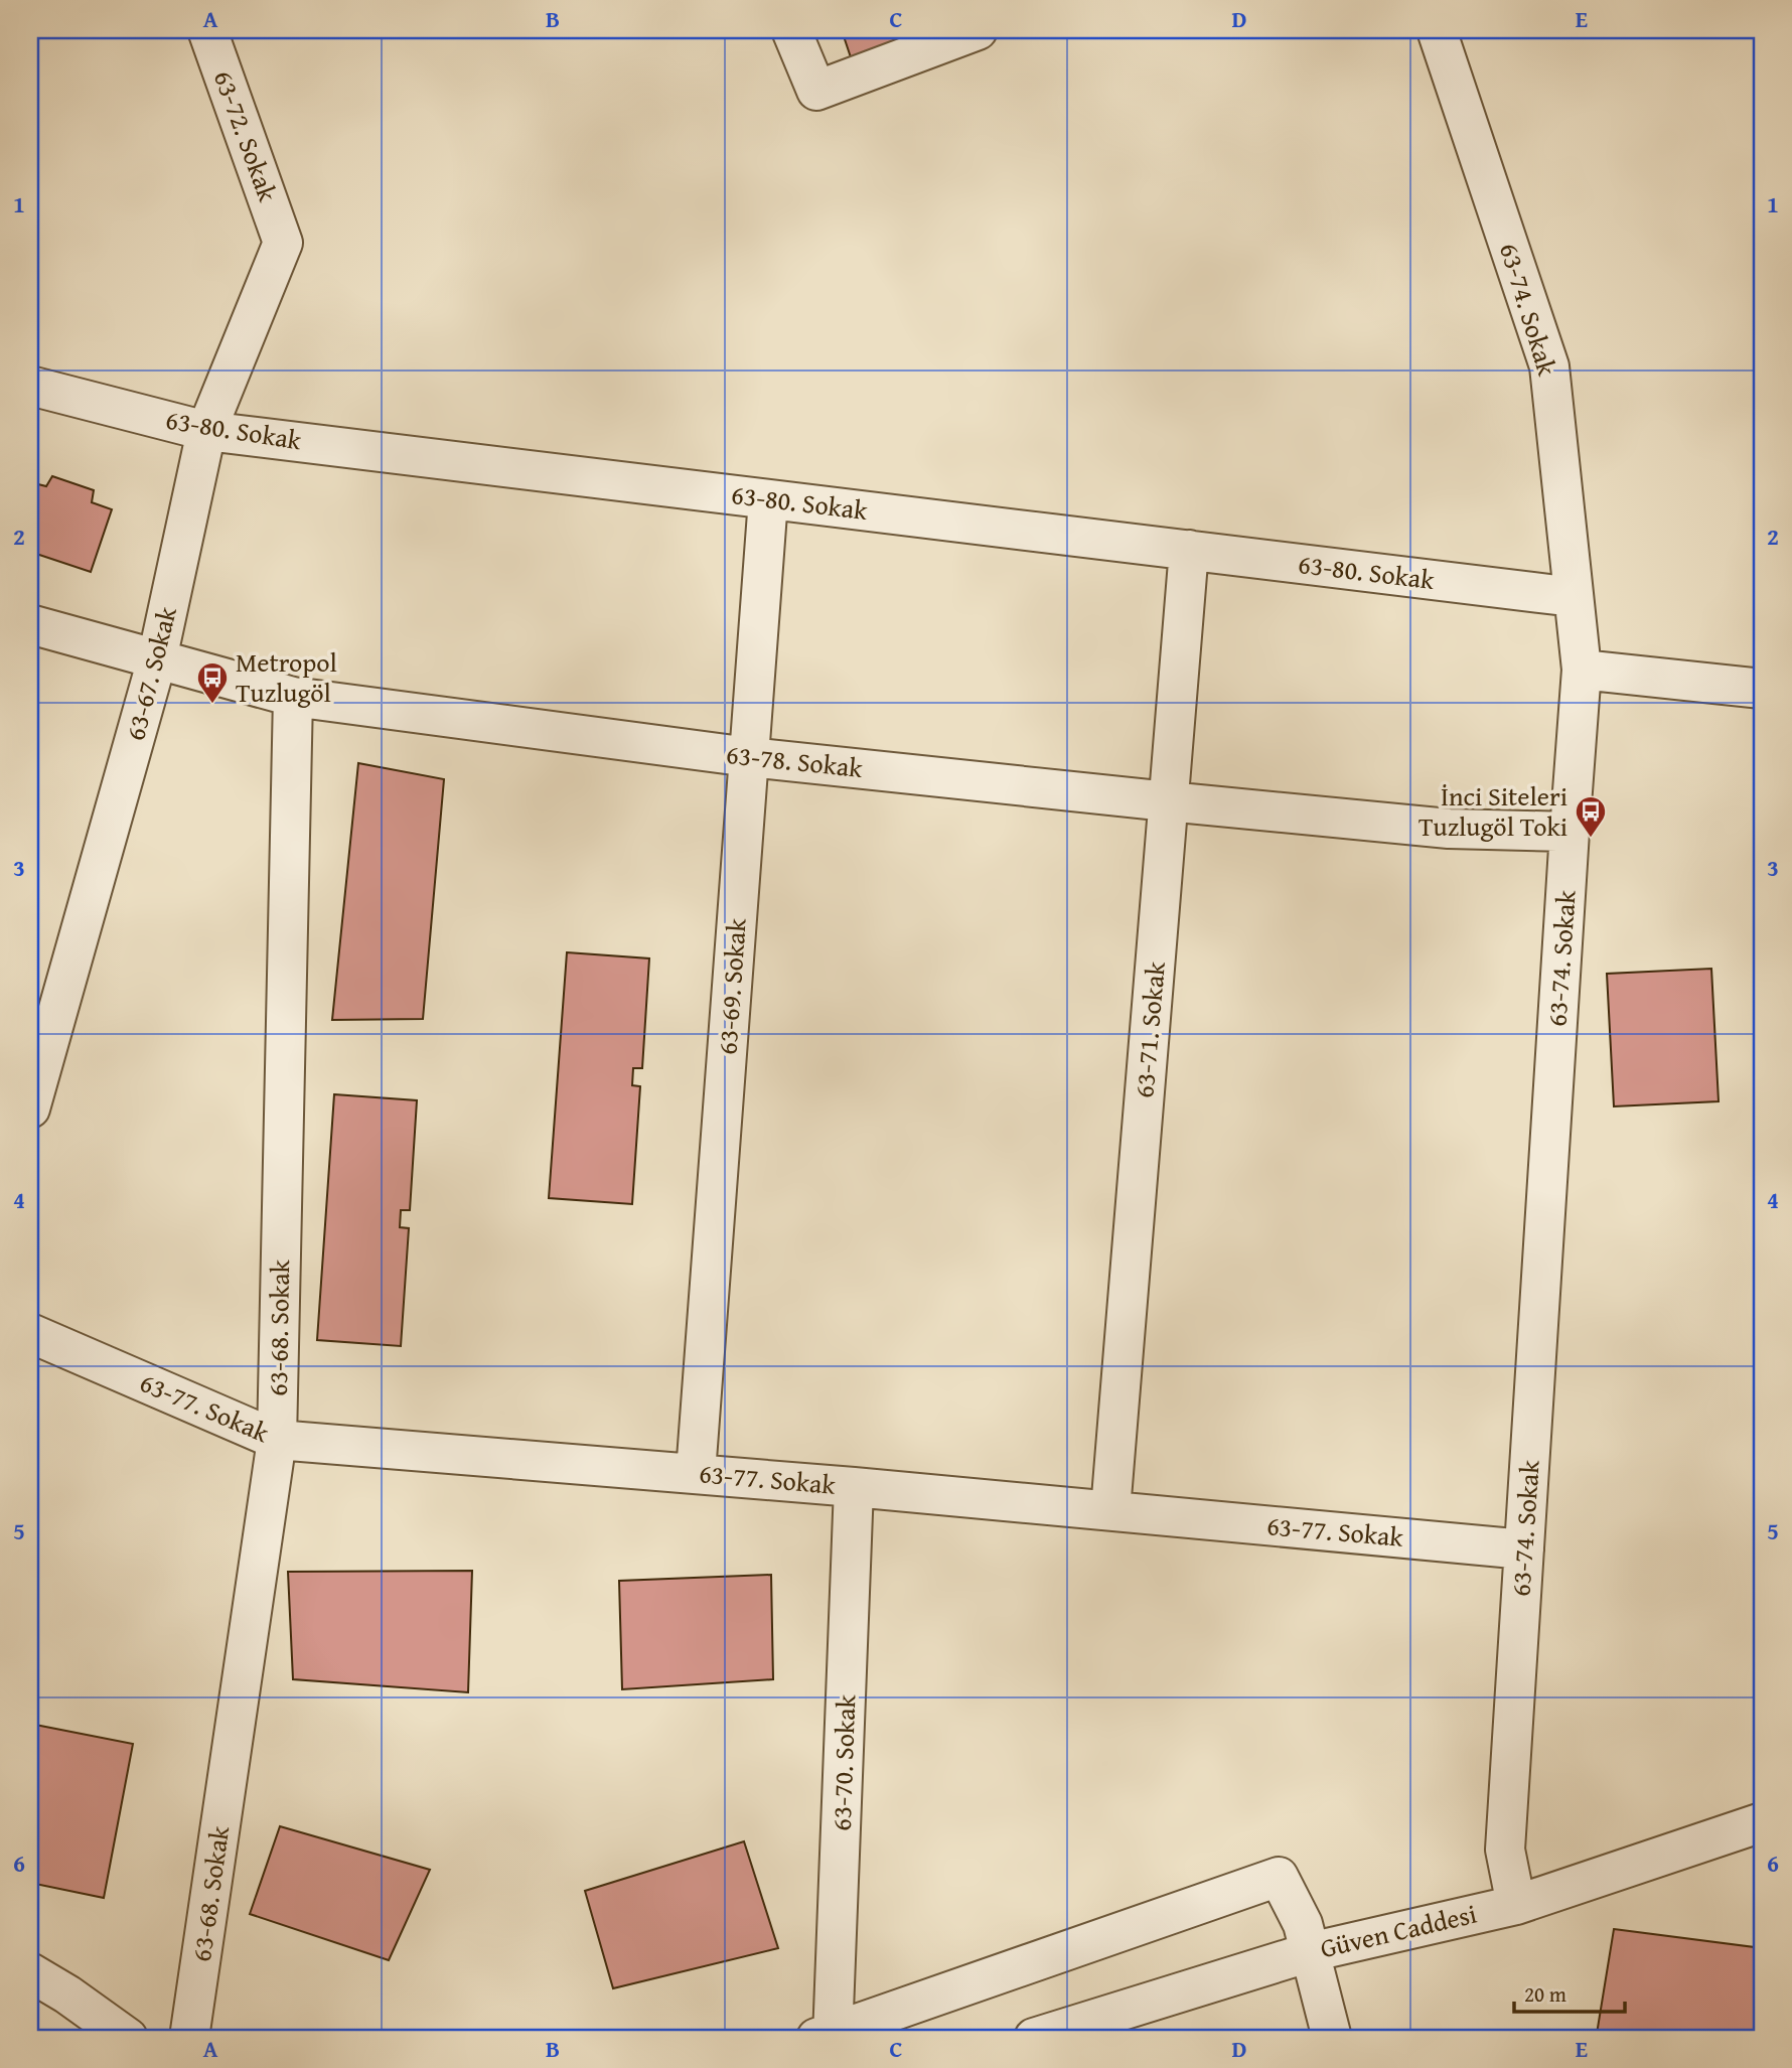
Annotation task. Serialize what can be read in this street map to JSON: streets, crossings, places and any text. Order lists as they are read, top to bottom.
{
  "streets": {
    "street": [
      "63-72. Sokak",
      "63-74. Sokak",
      "63-80. Sokak",
      "63-67. Sokak",
      "63-78. Sokak",
      "63-69. Sokak",
      "63-71. Sokak",
      "63-68. Sokak",
      "63-77. Sokak",
      "63-70. Sokak",
      "Güven Caddesi"
    ]
  },
  "crossings": [
    ["63-72. Sokak", "63-67. Sokak"],
    ["63-74. Sokak", "63-80. Sokak"],
    ["63-74. Sokak", "63-78. Sokak"],
    ["63-74. Sokak", "63-77. Sokak"],
    ["63-74. Sokak", "Güven Caddesi"],
    ["63-80. Sokak", "63-67. Sokak"],
    ["63-80. Sokak", "63-69. Sokak"],
    ["63-80. Sokak", "63-71. Sokak"],
    ["63-67. Sokak", "63-78. Sokak"],
    ["63-78. Sokak", "63-69. Sokak"],
    ["63-78. Sokak", "63-71. Sokak"],
    ["63-78. Sokak", "63-68. Sokak"],
    ["63-69. Sokak", "63-77. Sokak"],
    ["63-71. Sokak", "63-77. Sokak"],
    ["63-68. Sokak", "63-77. Sokak"],
    ["63-77. Sokak", "63-70. Sokak"]
  ],
  "places": {
    "bus stop": ["Metropol Tuzlugöl", "İnci Siteleri Tuzlugöl Toki"]
  },
  "scale_bar": "20 m",
  "grid": {
    "columns": [
      "A",
      "B",
      "C",
      "D",
      "E"
    ],
    "rows": [
      "1",
      "2",
      "3",
      "4",
      "5",
      "6"
    ]
  }
}
